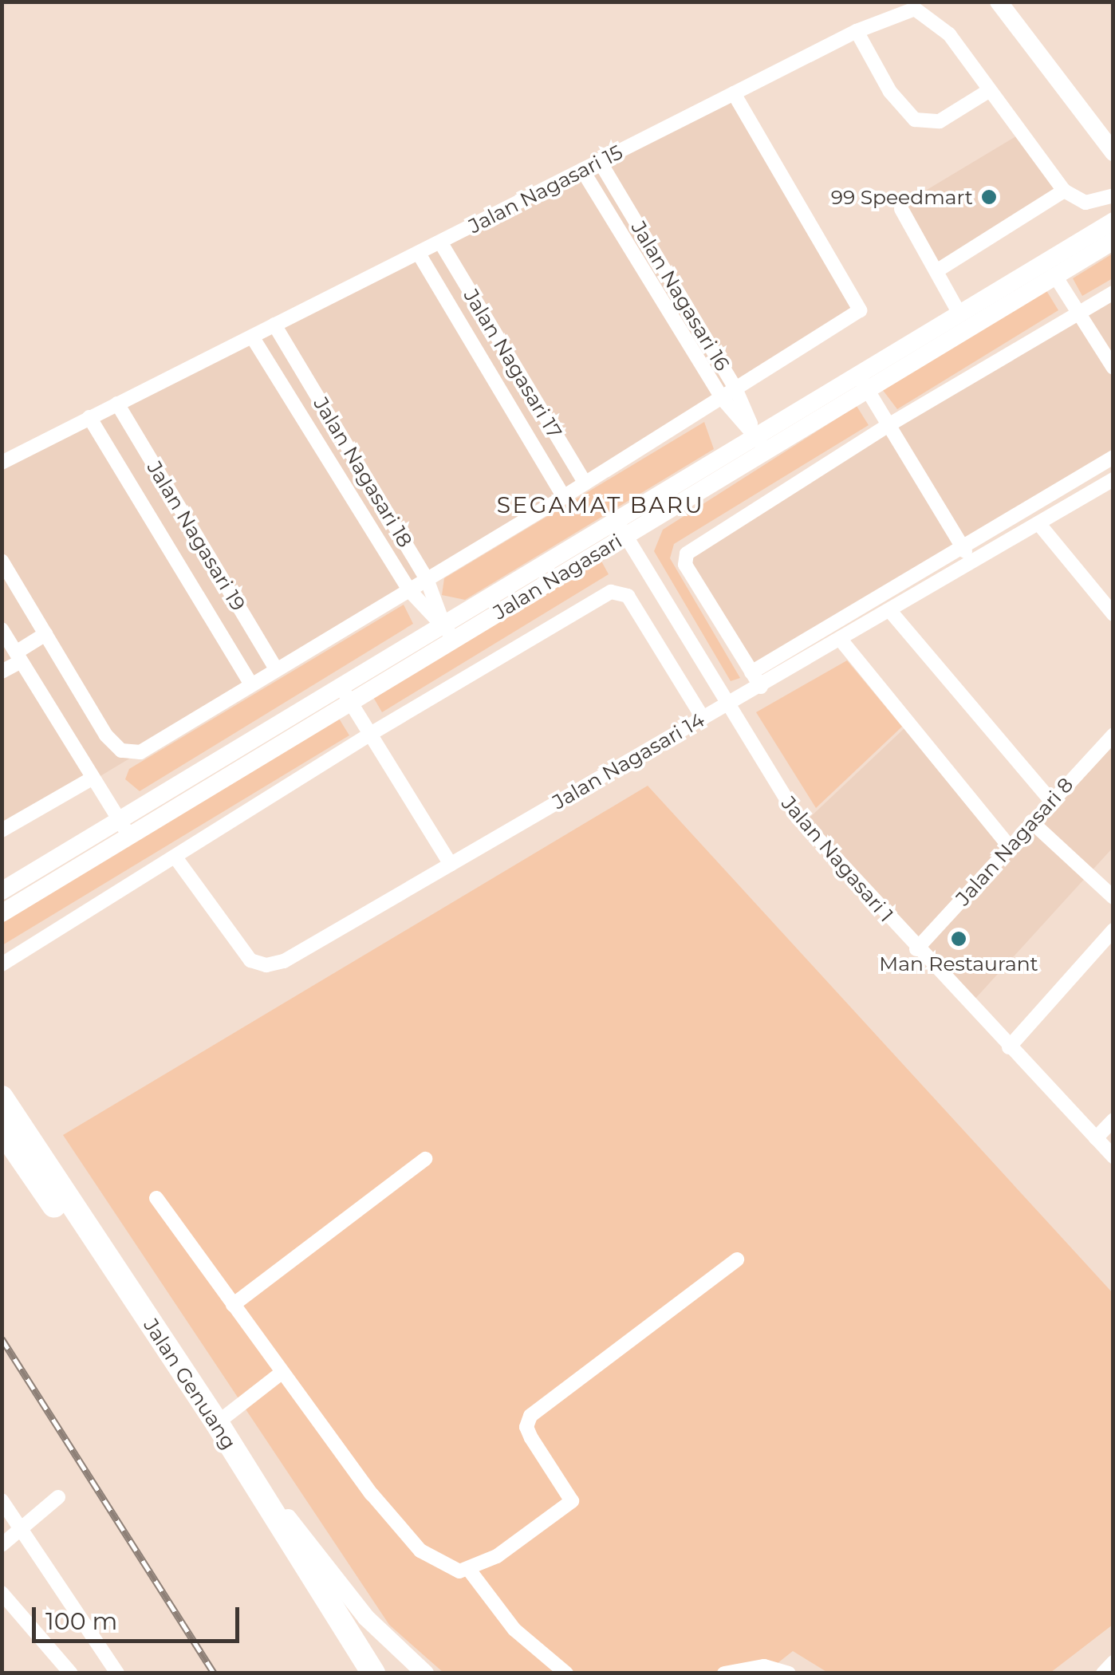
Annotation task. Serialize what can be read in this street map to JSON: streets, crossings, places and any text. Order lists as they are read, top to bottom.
{
  "streets": {
    "highway": ["Jalan Genuang"],
    "street": [
      "Jalan Nagasari 15",
      "Jalan Nagasari 16",
      "Jalan Nagasari 17",
      "Jalan Nagasari 18",
      "Jalan Nagasari 19",
      "Jalan Nagasari",
      "Jalan Nagasari 14",
      "Jalan Nagasari 8",
      "Jalan Nagasari 1"
    ]
  },
  "crossings": [
    ["Jalan Nagasari 15", "Jalan Nagasari 16"],
    ["Jalan Nagasari 15", "Jalan Nagasari 17"],
    ["Jalan Nagasari 15", "Jalan Nagasari 18"],
    ["Jalan Nagasari 15", "Jalan Nagasari 19"],
    ["Jalan Nagasari 16", "Jalan Nagasari"],
    ["Jalan Nagasari 18", "Jalan Nagasari"],
    ["Jalan Nagasari", "Jalan Nagasari 14"],
    ["Jalan Nagasari", "Jalan Nagasari 1"],
    ["Jalan Nagasari 14", "Jalan Nagasari 1"],
    ["Jalan Nagasari 8", "Jalan Nagasari 1"]
  ],
  "districts": ["SEGAMAT BARU"],
  "places": ["99 Speedmart", "Man Restaurant"],
  "scale_bar": "100 m"
}
